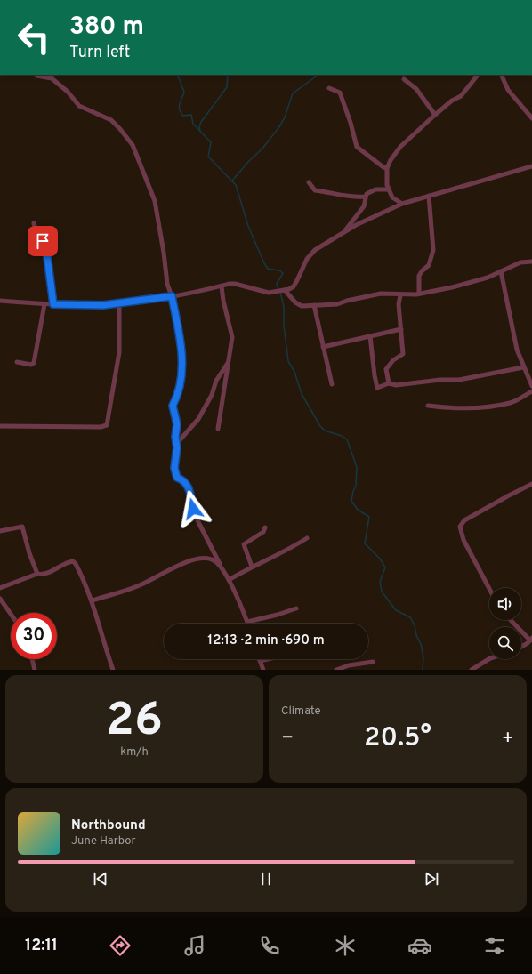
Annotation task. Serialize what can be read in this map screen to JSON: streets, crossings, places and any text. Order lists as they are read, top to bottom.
{
  "page": {
    "turn": ["380 m", "Turn left"],
    "limit": "30",
    "trip": "12:13 · 2 min · 690 m",
    "tile": [
      ["26", "km/h"],
      "Climate"
    ],
    "heat": ["−", "20.5°", "+"],
    "song": ["Northbound", "June Harbor"],
    "tabs": "12:11"
  }
}
